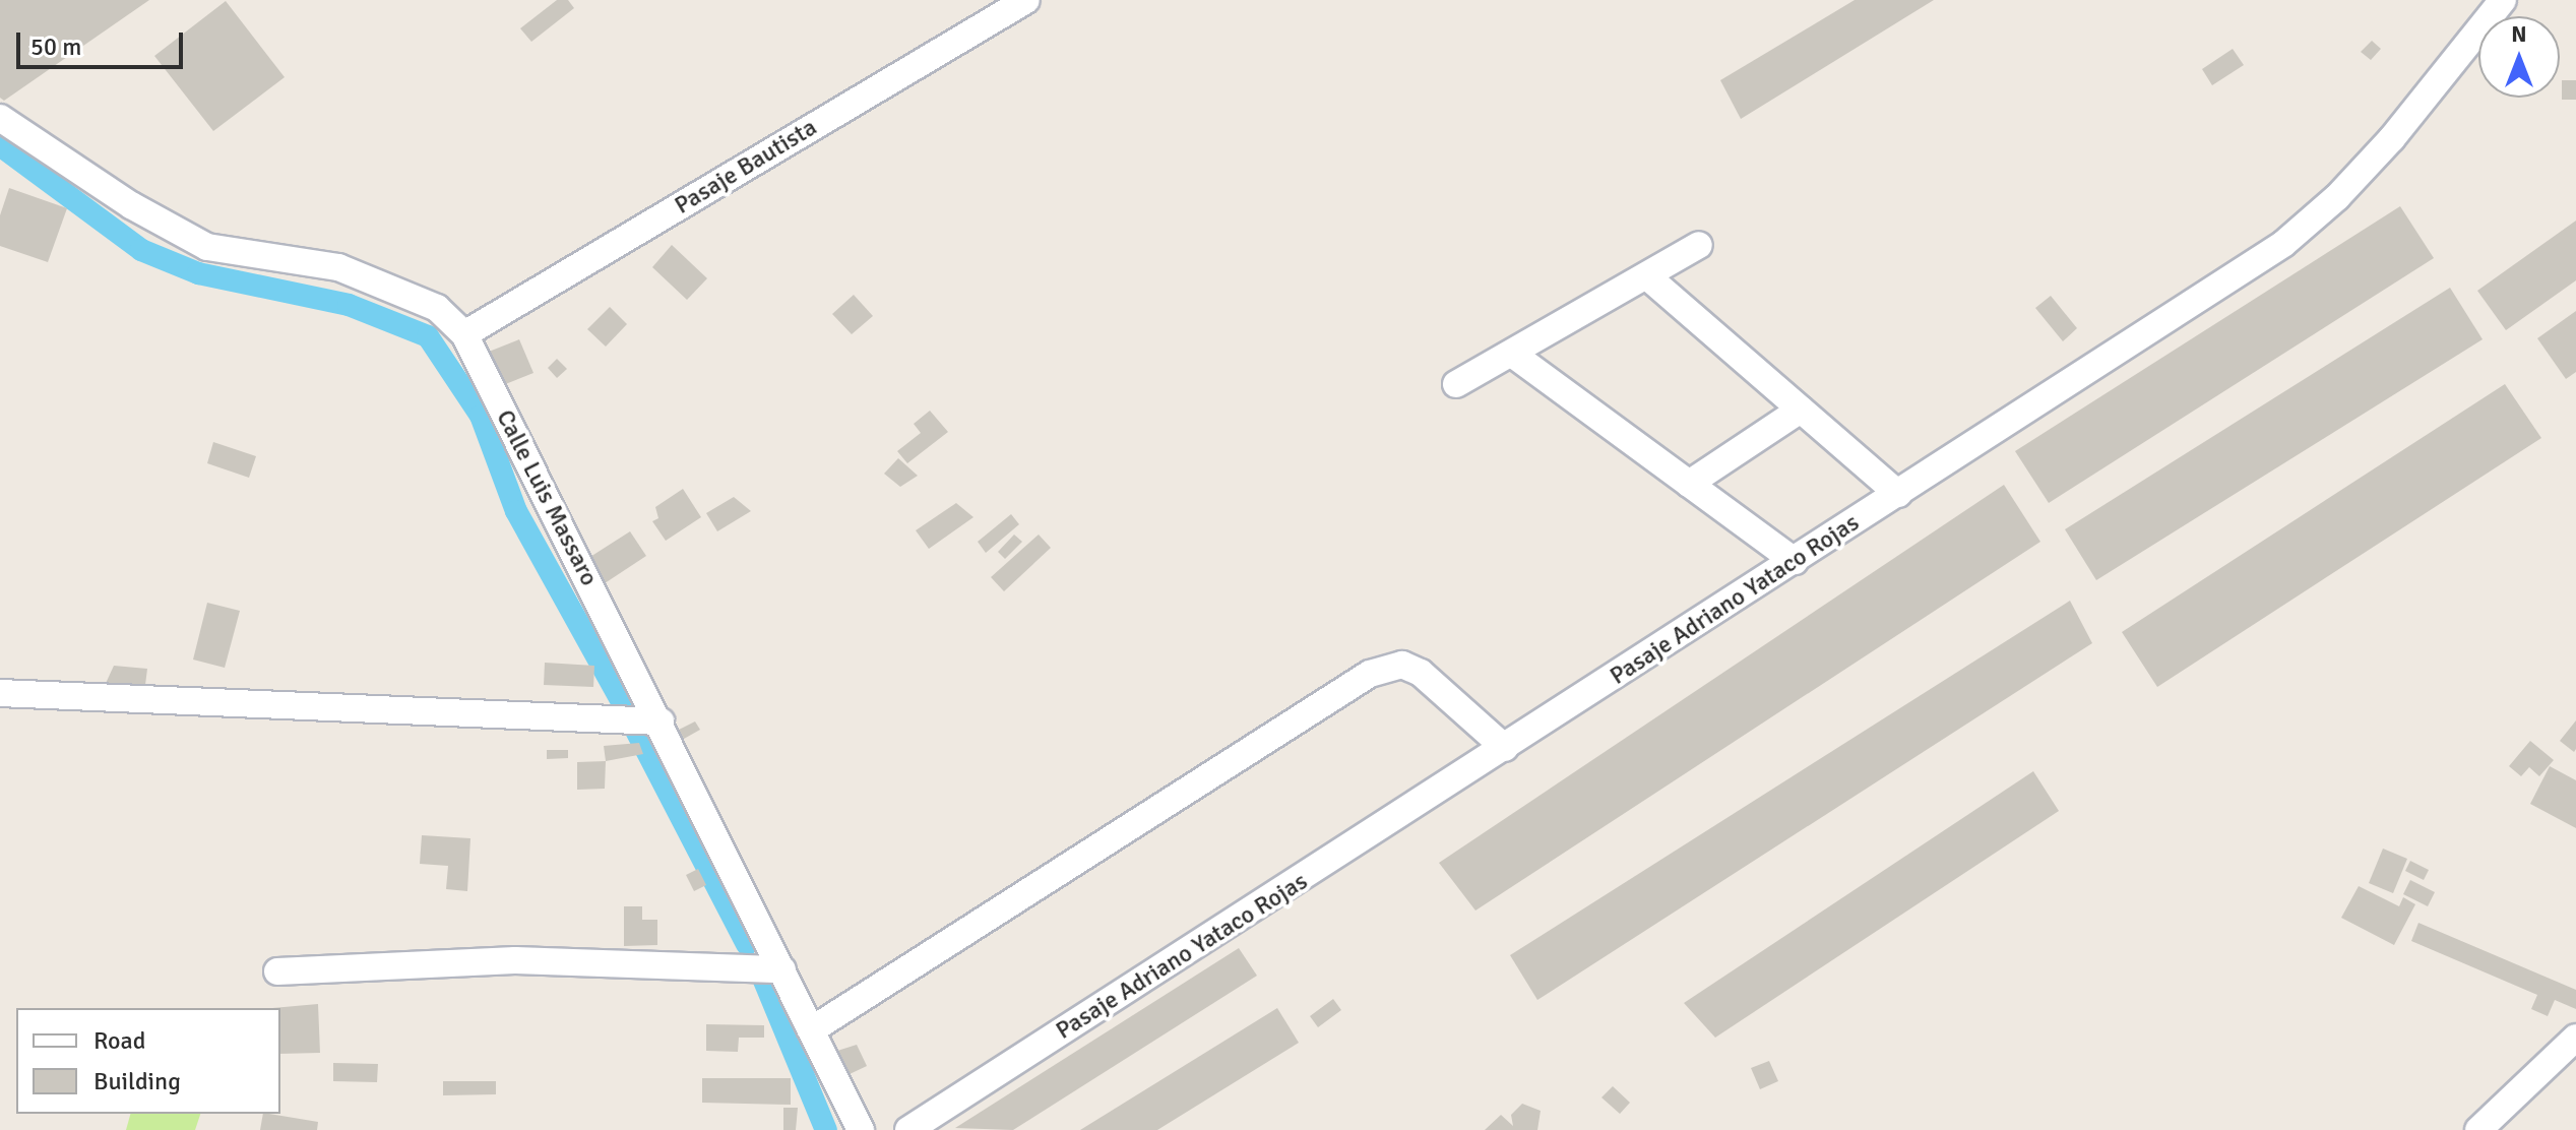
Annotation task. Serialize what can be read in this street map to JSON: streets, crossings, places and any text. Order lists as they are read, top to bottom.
{
  "streets": {
    "street": ["Pasaje Bautista", "Calle Luis Massaro", "Pasaje Adriano Yataco Rojas"]
  },
  "crossings": [
    ["Pasaje Bautista", "Calle Luis Massaro"]
  ],
  "legend": ["Road", "Building"],
  "scale_bar": "50 m",
  "north": "top"
}
